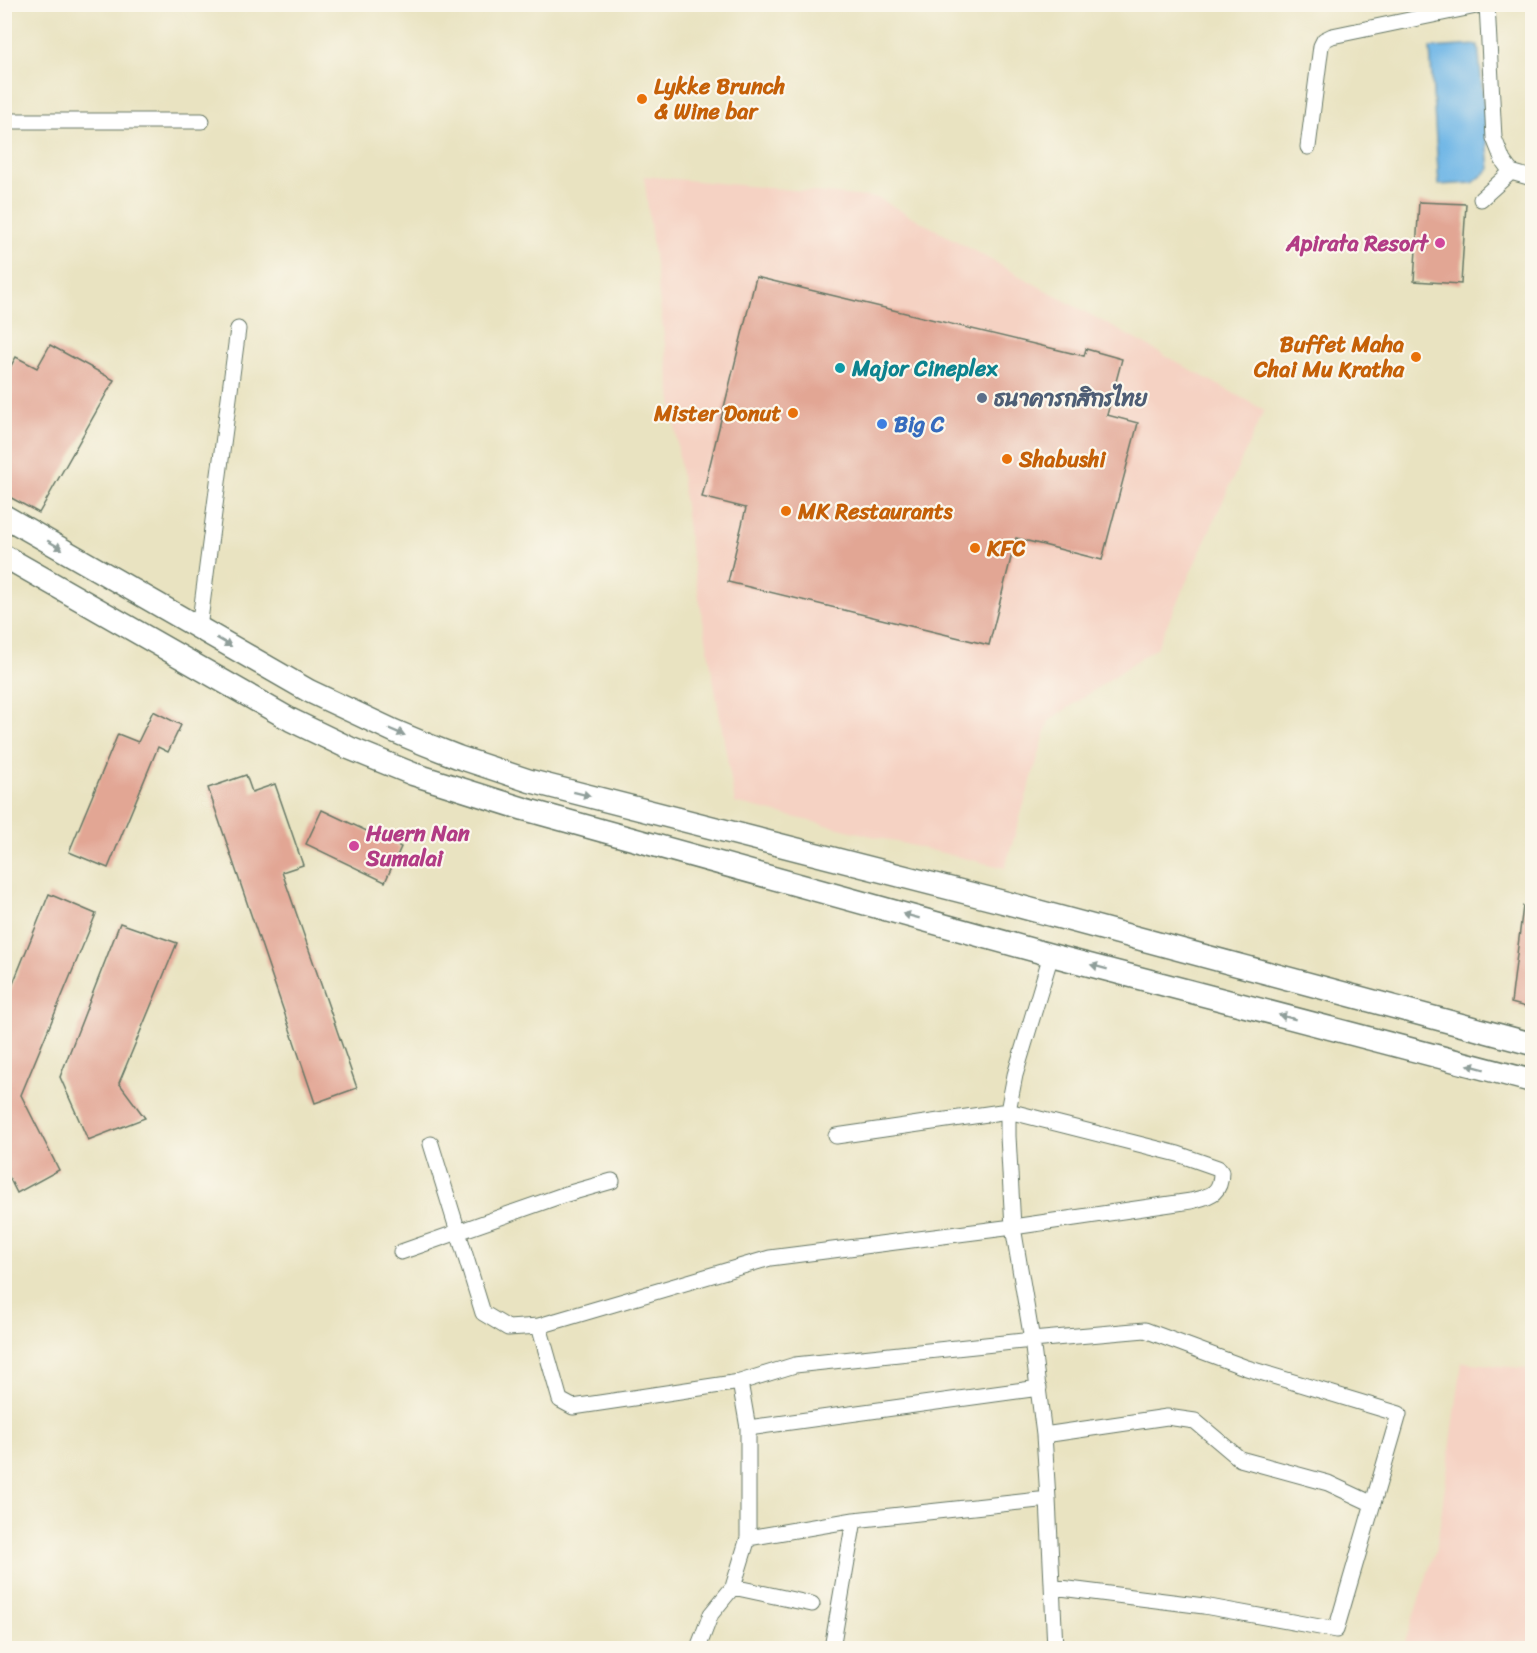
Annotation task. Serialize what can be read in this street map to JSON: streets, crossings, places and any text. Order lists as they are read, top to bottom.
{
  "places": [
    "Lykke Brunch & Wine bar",
    "Apirata Resort",
    "Buffet Maha Chai Mu Kratha",
    "Major Cineplex",
    "ธนาคารกสิกรไทย",
    "Mister Donut",
    "Big C",
    "Shabushi",
    "MK Restaurants",
    "KFC",
    "Huern Nan Sumalai"
  ]
}
